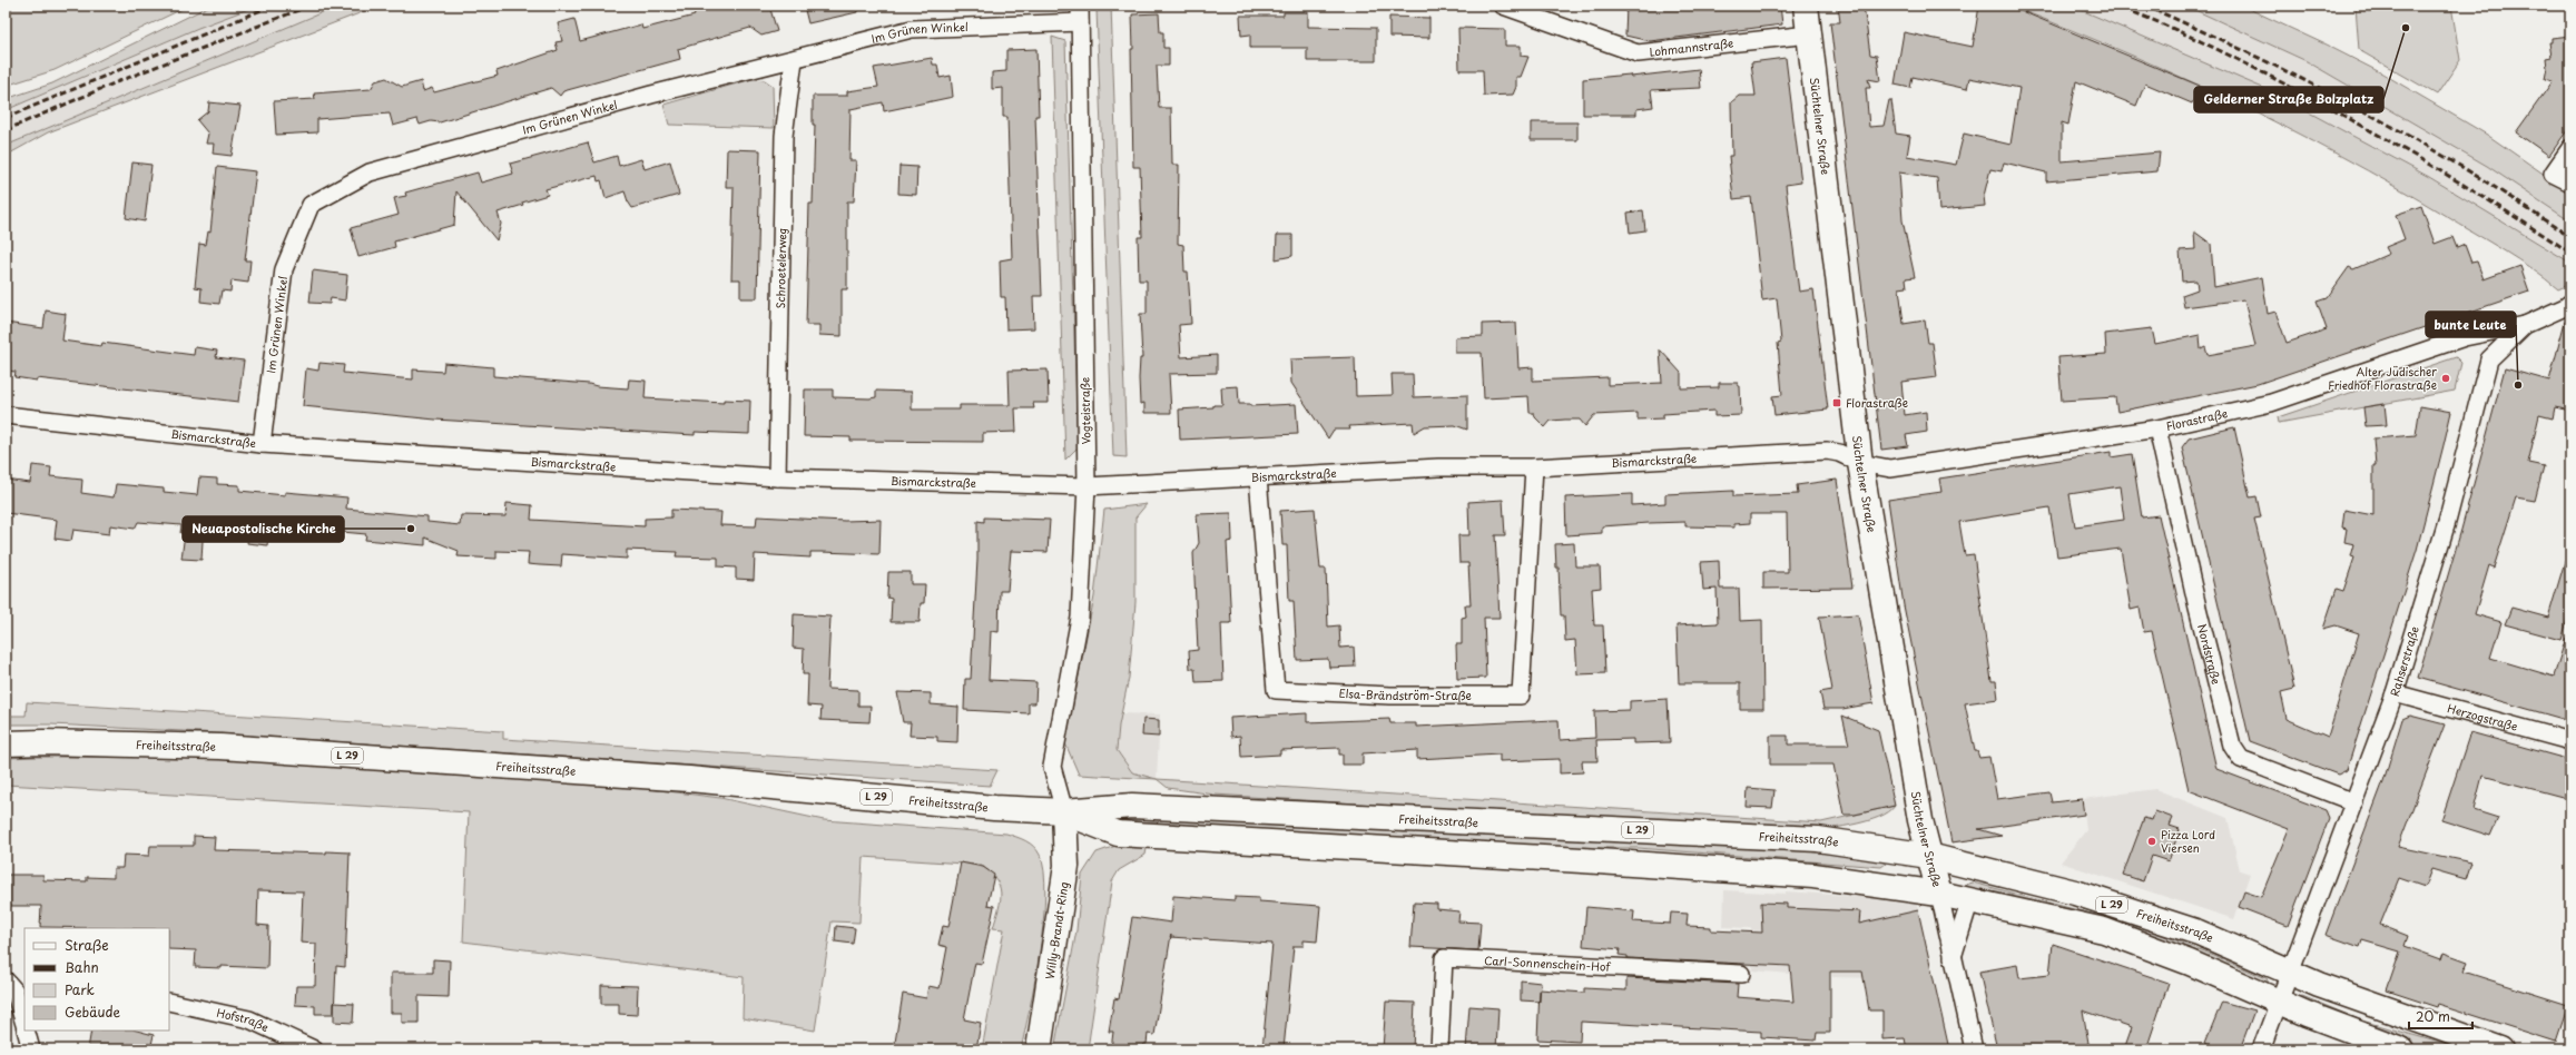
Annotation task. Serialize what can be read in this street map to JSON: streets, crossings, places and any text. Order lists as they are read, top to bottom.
{
  "streets": {
    "main road": [
      "Süchtelner Straße",
      "Freiheitsstraße",
      "L 29",
      "Willy-Brandt-Ring"
    ],
    "street": [
      "Im Grünen Winkel",
      "Lohmannstraße",
      "Schroetelerweg",
      "Vogteistraße",
      "Florastraße",
      "Bismarckstraße",
      "Nordstraße",
      "Rahserstraße",
      "Elsa-Brändström-Straße",
      "Herzogstraße",
      "Carl-Sonnenschein-Hof",
      "Hofstraße"
    ]
  },
  "crossings": [
    ["Im Grünen Winkel", "Schroetelerweg"],
    ["Im Grünen Winkel", "Vogteistraße"],
    ["Im Grünen Winkel", "Bismarckstraße"],
    ["Lohmannstraße", "Süchtelner Straße"],
    ["Süchtelner Straße", "Florastraße"],
    ["Süchtelner Straße", "Bismarckstraße"],
    ["Süchtelner Straße", "Freiheitsstraße"],
    ["Schroetelerweg", "Bismarckstraße"],
    ["Vogteistraße", "Bismarckstraße"],
    ["Vogteistraße", "Freiheitsstraße"],
    ["Vogteistraße", "Willy-Brandt-Ring"],
    ["Florastraße", "Bismarckstraße"],
    ["Florastraße", "Nordstraße"],
    ["Florastraße", "Rahserstraße"],
    ["Bismarckstraße", "Elsa-Brändström-Straße"],
    ["Nordstraße", "Rahserstraße"],
    ["Rahserstraße", "Herzogstraße"],
    ["Rahserstraße", "Freiheitsstraße"],
    ["Freiheitsstraße", "Willy-Brandt-Ring"]
  ],
  "places": {
    "other": [
      "Gelderner Straße Bolzplatz",
      "Alter Jüdischer Friedhof Florastraße",
      "bunte Leute",
      "Neuapostolische Kirche",
      "Pizza Lord Viersen"
    ],
    "transit": ["Florastraße"]
  },
  "legend": [
    "Straße",
    "Bahn",
    "Park",
    "Gebäude"
  ],
  "scale_bar": "20 m"
}
